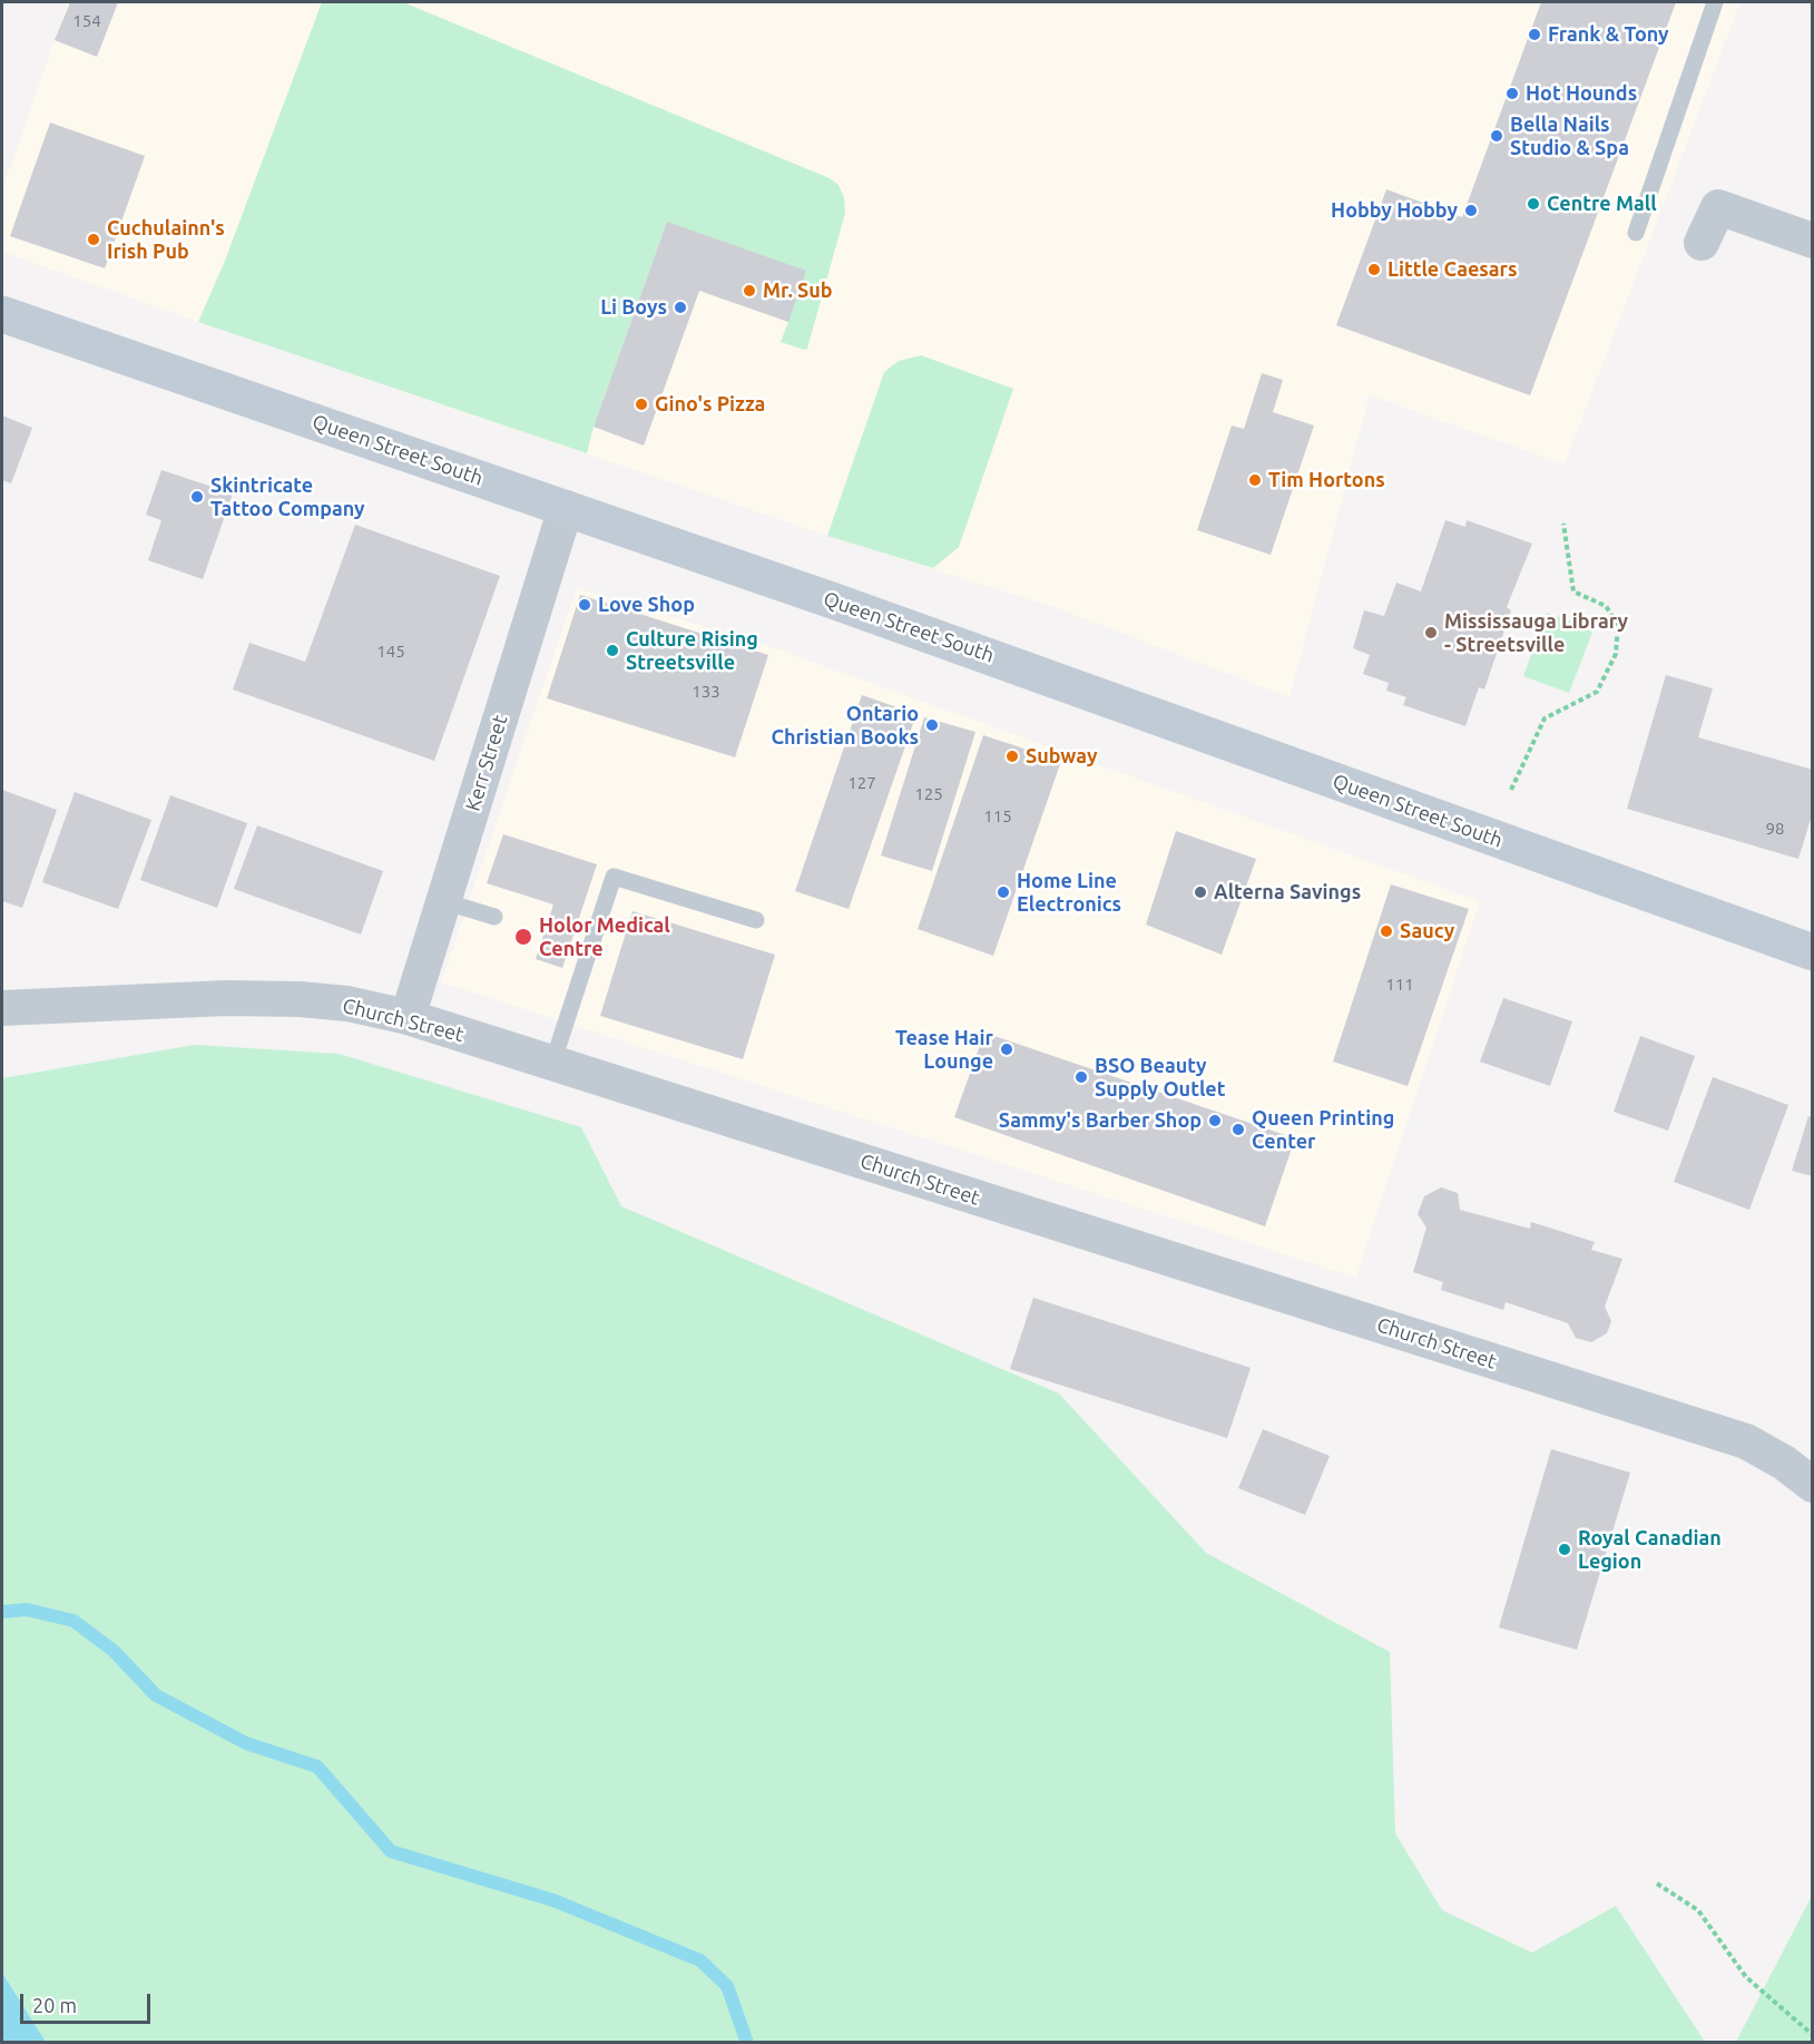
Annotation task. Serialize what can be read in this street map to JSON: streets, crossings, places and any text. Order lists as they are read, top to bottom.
{
  "streets": {
    "main road": ["Queen Street South"],
    "street": ["Kerr Street", "Church Street"]
  },
  "crossings": [
    ["Queen Street South", "Kerr Street"],
    ["Kerr Street", "Church Street"]
  ],
  "places": [
    "Frank & Tony",
    "Hot Hounds",
    "Bella Nails Studio & Spa",
    "Centre Mall",
    "Hobby Hobby",
    "Cuchulainn's Irish Pub",
    "Little Caesars",
    "Mr. Sub",
    "Li Boys",
    "Gino's Pizza",
    "Tim Hortons",
    "Skintricate Tattoo Company",
    "Love Shop",
    "Mississauga Library - Streetsville",
    "Culture Rising Streetsville",
    "Ontario Christian Books",
    "Subway",
    "Home Line Electronics",
    "Alterna Savings",
    "Saucy",
    "Holor Medical Centre",
    "Tease Hair Lounge",
    "BSO Beauty Supply Outlet",
    "Sammy's Barber Shop",
    "Queen Printing Center",
    "Royal Canadian Legion"
  ],
  "house_numbers": [
    "154",
    "145",
    "133",
    "127",
    "125",
    "115",
    "98",
    "111"
  ],
  "scale_bar": "20 m"
}
